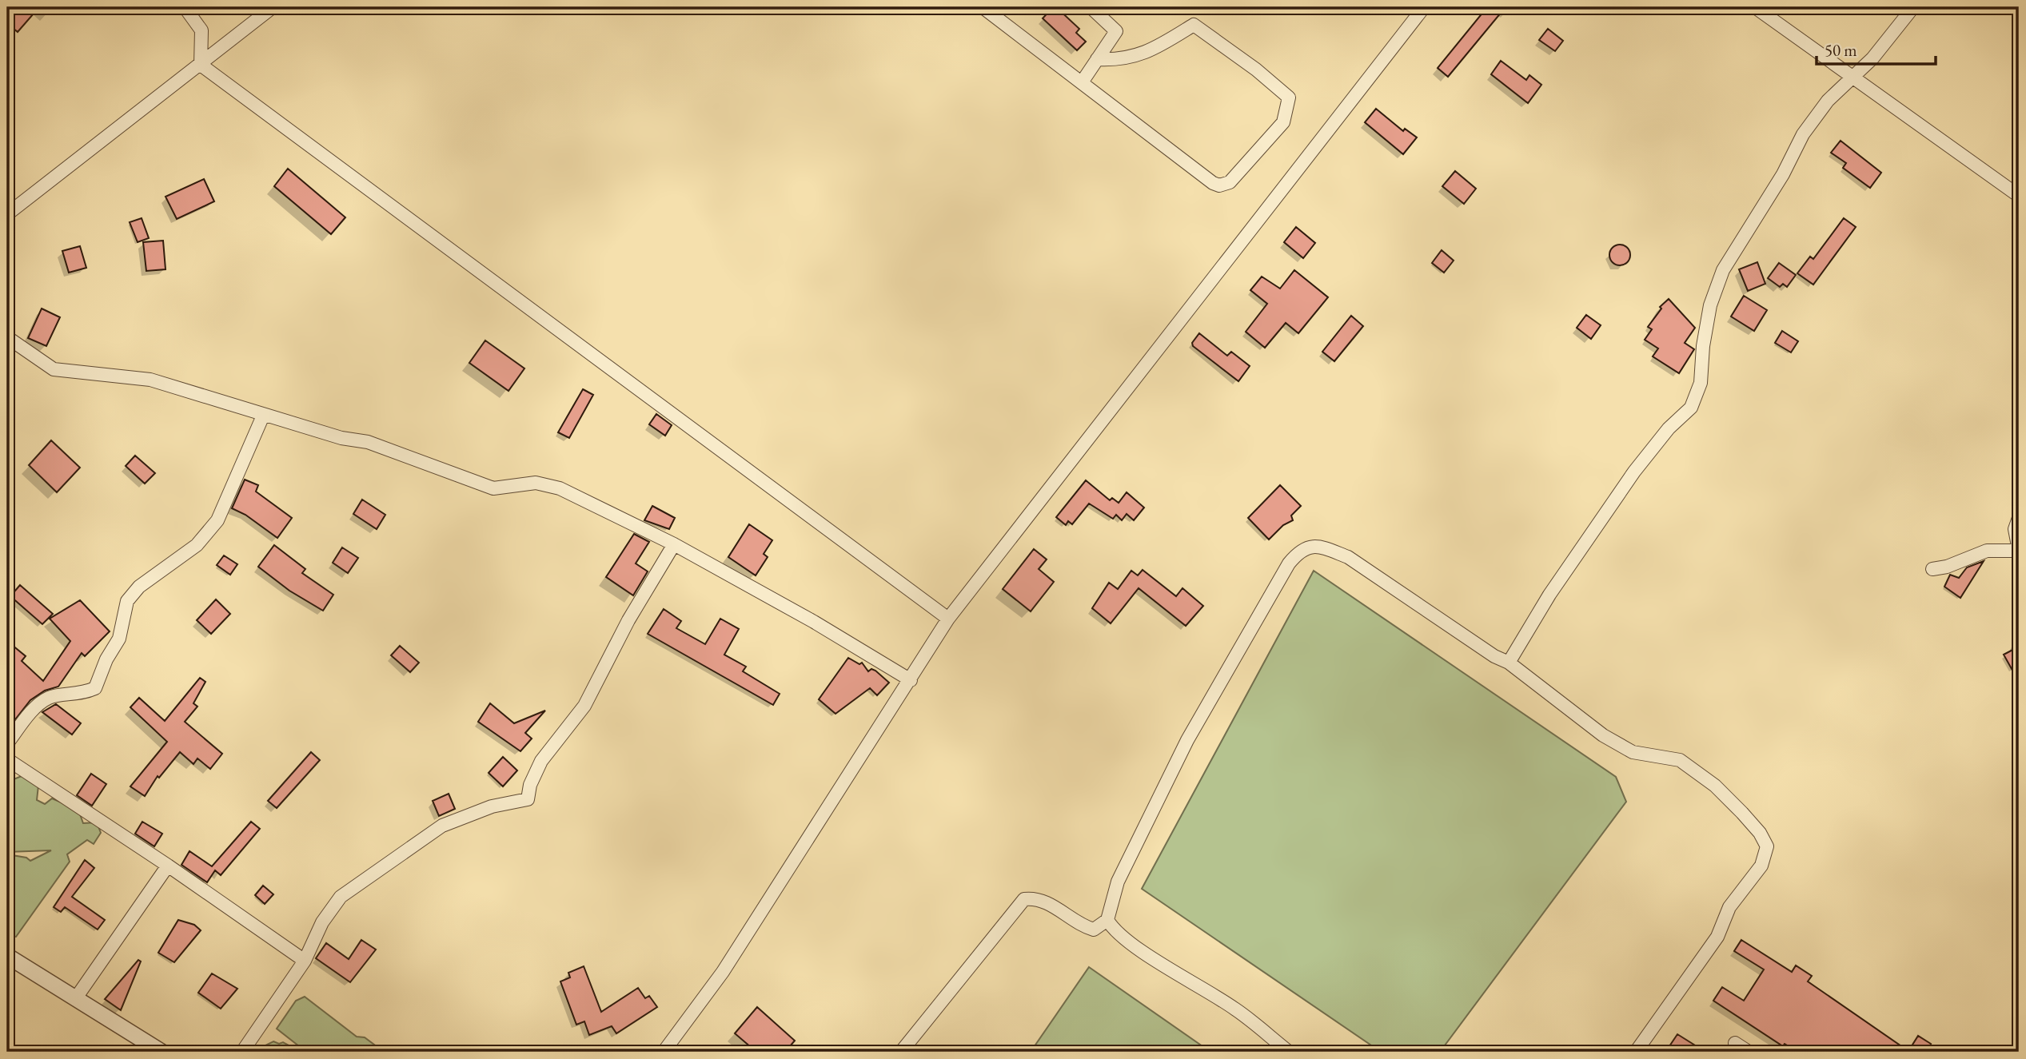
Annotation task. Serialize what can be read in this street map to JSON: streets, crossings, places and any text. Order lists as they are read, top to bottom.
{
  "scale_bar": "50 m"
}
